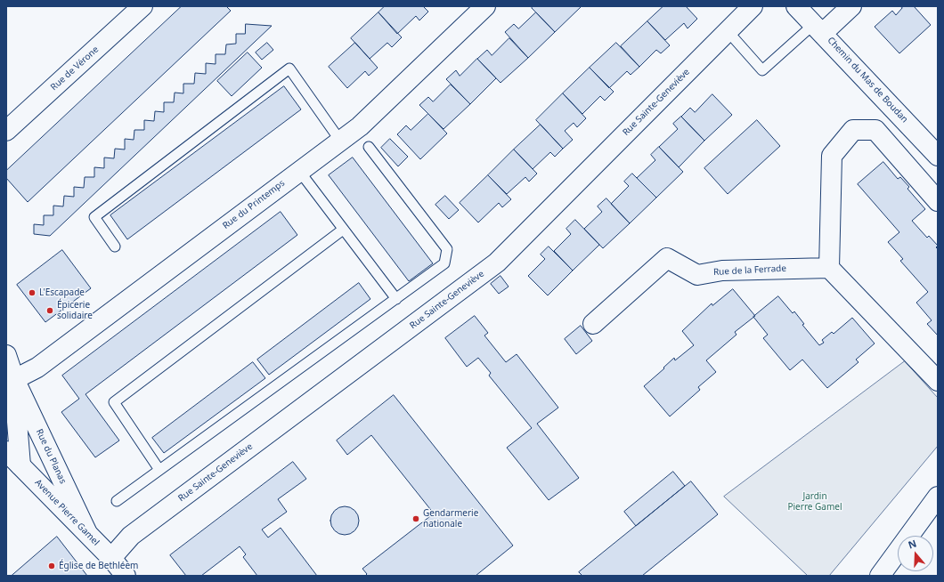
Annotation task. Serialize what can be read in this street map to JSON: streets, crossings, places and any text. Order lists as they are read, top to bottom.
{
  "streets": {
    "street": [
      "Rue de Vérone",
      "Chemin du Mas de Boudan",
      "Rue Sainte-Geneviève",
      "Rue du Printemps",
      "Rue de la Ferrade",
      "Rue du Planas",
      "Avenue Pierre Gamel"
    ]
  },
  "crossings": [
    ["Rue Sainte-Geneviève", "Avenue Pierre Gamel"],
    ["Rue du Printemps", "Rue du Planas"],
    ["Rue du Planas", "Avenue Pierre Gamel"]
  ],
  "parks": ["Jardin Pierre Gamel"],
  "places": [
    "L'Escapade",
    "Épicerie solidaire",
    "Gendarmerie nationale",
    "Église de Bethléem"
  ],
  "north": "top"
}
